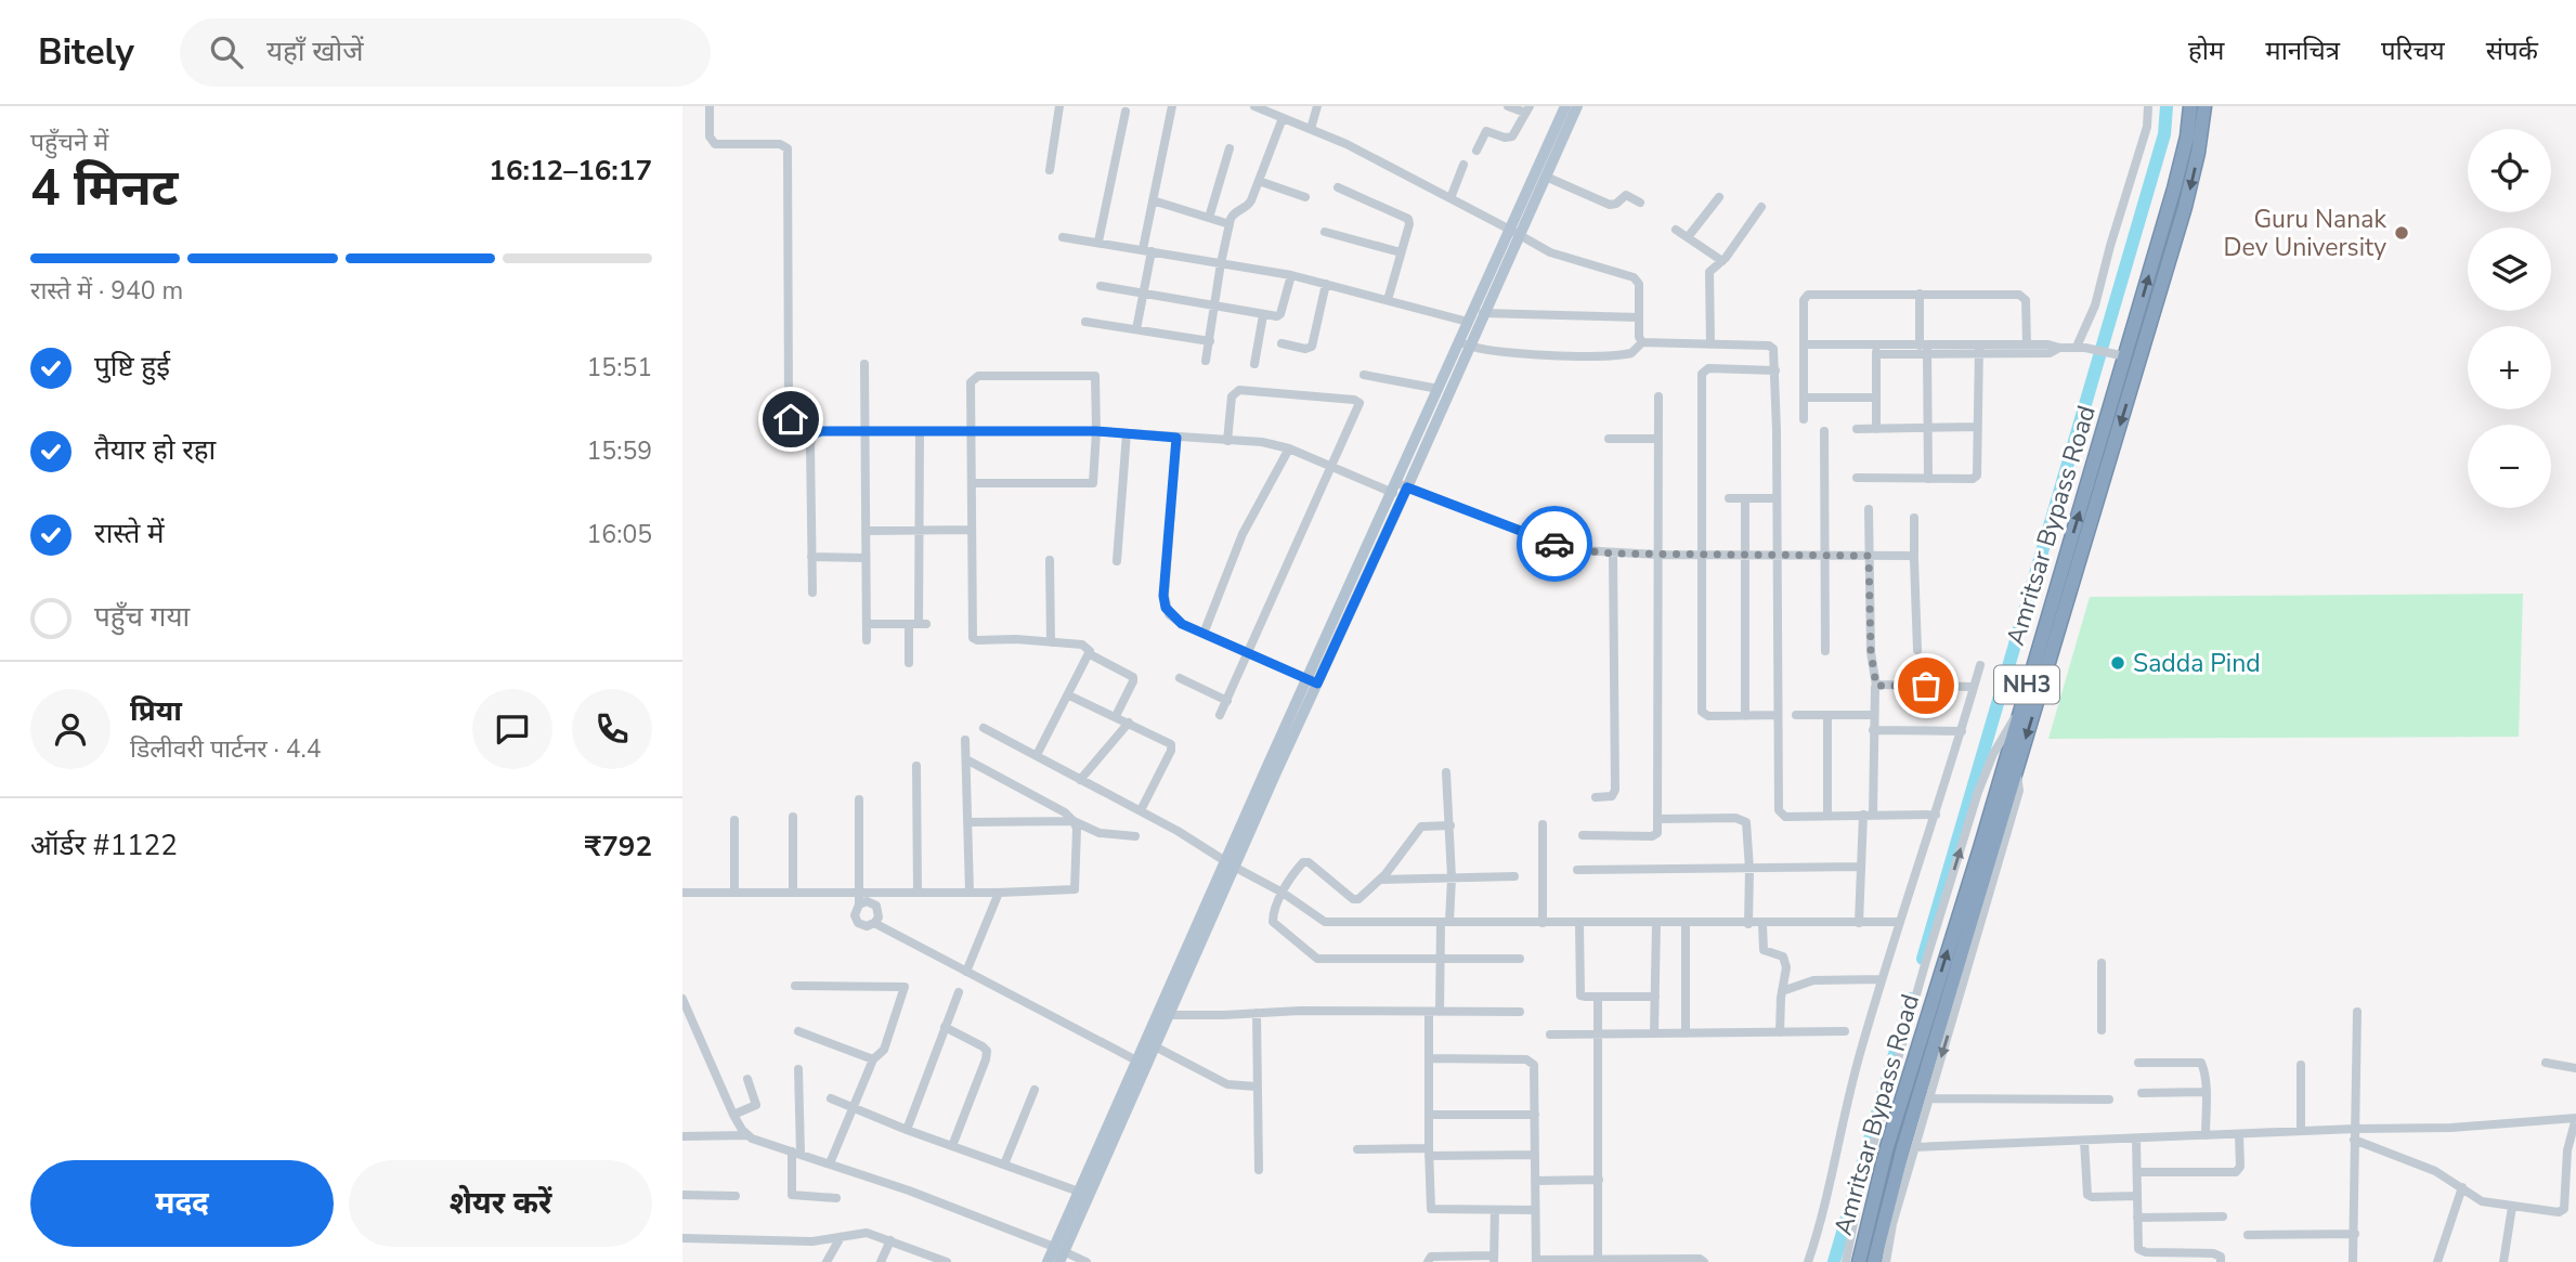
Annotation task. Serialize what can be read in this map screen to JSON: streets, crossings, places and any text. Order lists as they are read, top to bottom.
{
  "streets": {
    "highway": ["Amritsar Bypass Road", "NH3"]
  },
  "places": ["Guru Nanak Dev University", "Sadda Pind"],
  "page": {
    "header": "Bitely",
    "search": "यहाँ खोजें",
    "nav": [
      "होम",
      "मानचित्र",
      "परिचय",
      "संपर्क"
    ],
    "heading": ["4 मिनट", "पहुँचने में", "16:12–16:17"],
    "panel": [
      "प्रिया",
      "डिलीवरी पार्टनर · 4.4",
      "ऑर्डर #1122",
      "₹792"
    ],
    "map_buttons": ["+", "−"],
    "bar": "रास्ते में · 940 m",
    "list": [
      ["पुष्टि हुई", "15:51"],
      ["तैयार हो रहा", "15:59"],
      ["रास्ते में", "16:05"],
      "पहुँच गया"
    ],
    "buttons": ["मदद", "शेयर करें"]
  }
}
